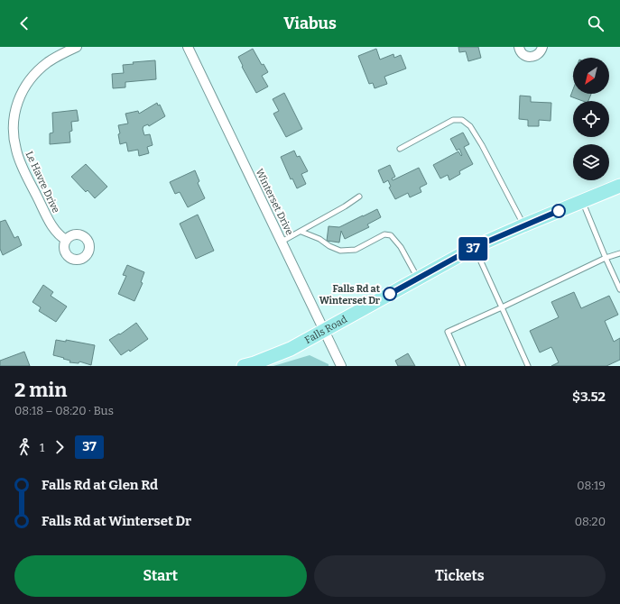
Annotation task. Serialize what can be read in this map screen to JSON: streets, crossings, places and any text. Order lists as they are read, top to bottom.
{
  "streets": {
    "main road": ["Falls Road"],
    "street": ["Le Havre Drive", "Winterset Drive"]
  },
  "crossings": [
    ["Winterset Drive", "Falls Road"]
  ],
  "places": ["Falls Rd at Winterset Dr"],
  "lines": ["bus line 37"],
  "north": "bottom left",
  "page": {
    "header": "Viabus",
    "on_map": "37",
    "heading": ["2 min", "08:18 – 08:20 · Bus", "$3.52"],
    "legs": ["1", "37"],
    "list": [
      {
        "name": "Falls Rd at Glen Rd",
        "value": "08:19"
      },
      {
        "name": "Falls Rd at Winterset Dr",
        "value": "08:20"
      }
    ],
    "buttons": ["Start", "Tickets"]
  }
}
